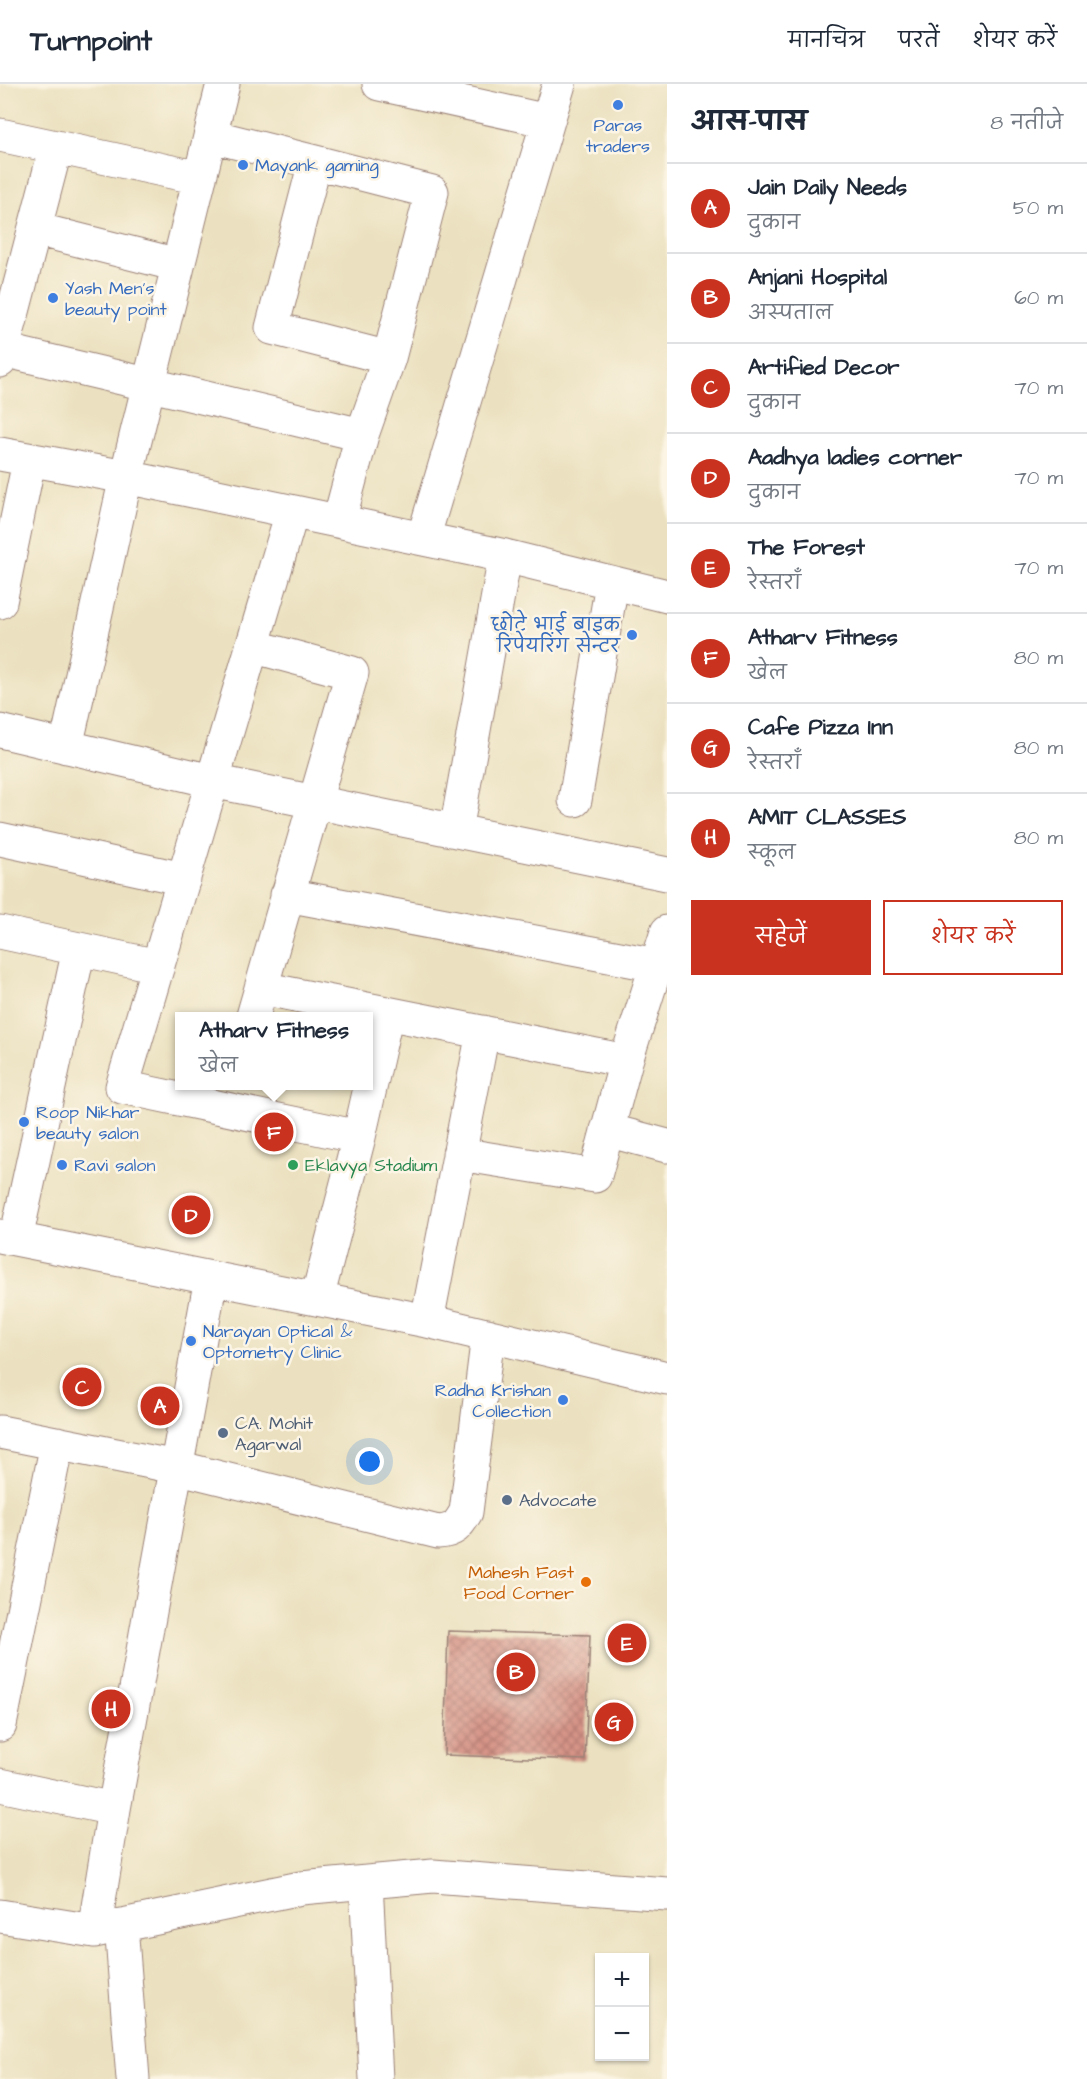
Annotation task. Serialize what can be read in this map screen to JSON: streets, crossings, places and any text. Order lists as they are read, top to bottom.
{
  "places": [
    "Paras traders",
    "Mayank gaming",
    "Yash Men's beauty point",
    "छोटे भाई बाइक रिपेयरिंग सेन्टर",
    "Roop Nikhar beauty salon",
    "Ravi salon",
    "Eklavya Stadium",
    "Narayan Optical & Optometry Clinic",
    "Radha Krishan Collection",
    "CA. Mohit Agarwal",
    "Advocate",
    "Mahesh Fast Food Corner"
  ],
  "page": {
    "header": "Turnpoint",
    "nav": ["मानचित्र", "परतें", "शेयर करें"],
    "heading": ["आस-पास", "8 नतीजे"],
    "list": [
      {
        "mark": "A",
        "name": "Jain Daily Needs",
        "note": "दुकान",
        "value": "50 m"
      },
      {
        "mark": "B",
        "name": "Anjani Hospital",
        "note": "अस्पताल",
        "value": "60 m"
      },
      {
        "mark": "C",
        "name": "Artified Decor",
        "note": "दुकान",
        "value": "70 m"
      },
      {
        "mark": "D",
        "name": "Aadhya ladies corner",
        "note": "दुकान",
        "value": "70 m"
      },
      {
        "mark": "E",
        "name": "The Forest",
        "note": "रेस्तराँ",
        "value": "70 m"
      },
      {
        "mark": "F",
        "name": "Atharv Fitness",
        "note": "खेल",
        "value": "80 m"
      },
      {
        "mark": "G",
        "name": "Cafe Pizza Inn",
        "note": "रेस्तराँ",
        "value": "80 m"
      },
      {
        "mark": "H",
        "name": "AMIT CLASSES",
        "note": "स्कूल",
        "value": "80 m"
      }
    ],
    "buttons": ["सहेजें", "शेयर करें"],
    "popup": ["Atharv Fitness", "खेल"],
    "pins": [
      "F",
      "D",
      "C",
      "A",
      "E",
      "B",
      "H",
      "G"
    ],
    "map_buttons": ["+", "−"]
  }
}
